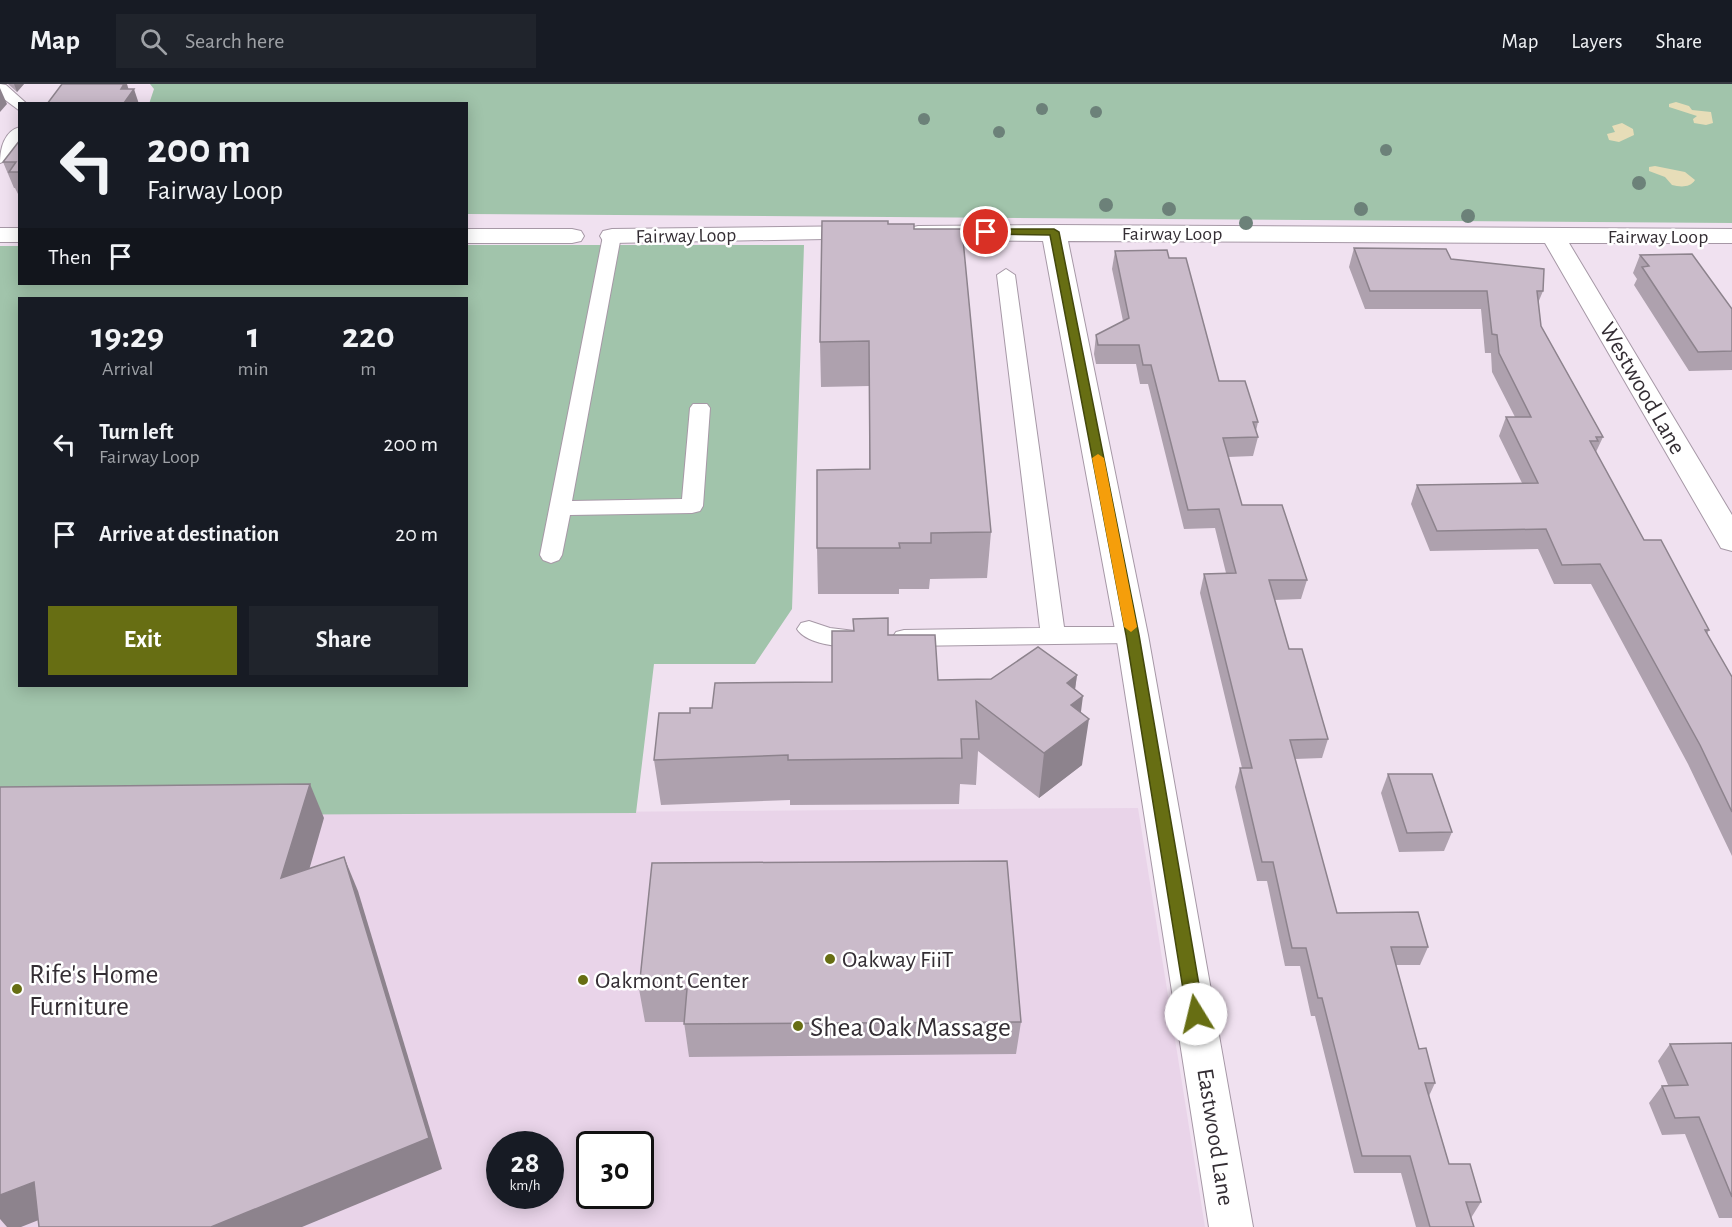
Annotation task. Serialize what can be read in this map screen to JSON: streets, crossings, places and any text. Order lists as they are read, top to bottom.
{
  "streets": {
    "street": ["Fairway Loop", "Westwood Lane", "Eastwood Lane"]
  },
  "crossings": [
    ["Fairway Loop", "Westwood Lane"],
    ["Fairway Loop", "Eastwood Lane"]
  ],
  "places": [
    "Oakway FiiT",
    "Oakmont Center",
    "Rife's Home Furniture",
    "Shea Oak Massage"
  ],
  "page": {
    "header": "Map",
    "search": "Search here",
    "nav": ["Map", "Layers", "Share"],
    "turn": ["200 m", "Fairway Loop"],
    "then": "Then",
    "eta": [
      "19:29",
      "Arrival",
      "1",
      "min",
      "220",
      "m"
    ],
    "list": [
      {
        "name": "Turn left",
        "note": "Fairway Loop",
        "value": "200 m"
      },
      {
        "name": "Arrive at destination",
        "value": "20 m"
      }
    ],
    "buttons": ["Exit", "Share"],
    "speed": "28 km/h",
    "limit": "30"
  }
}
